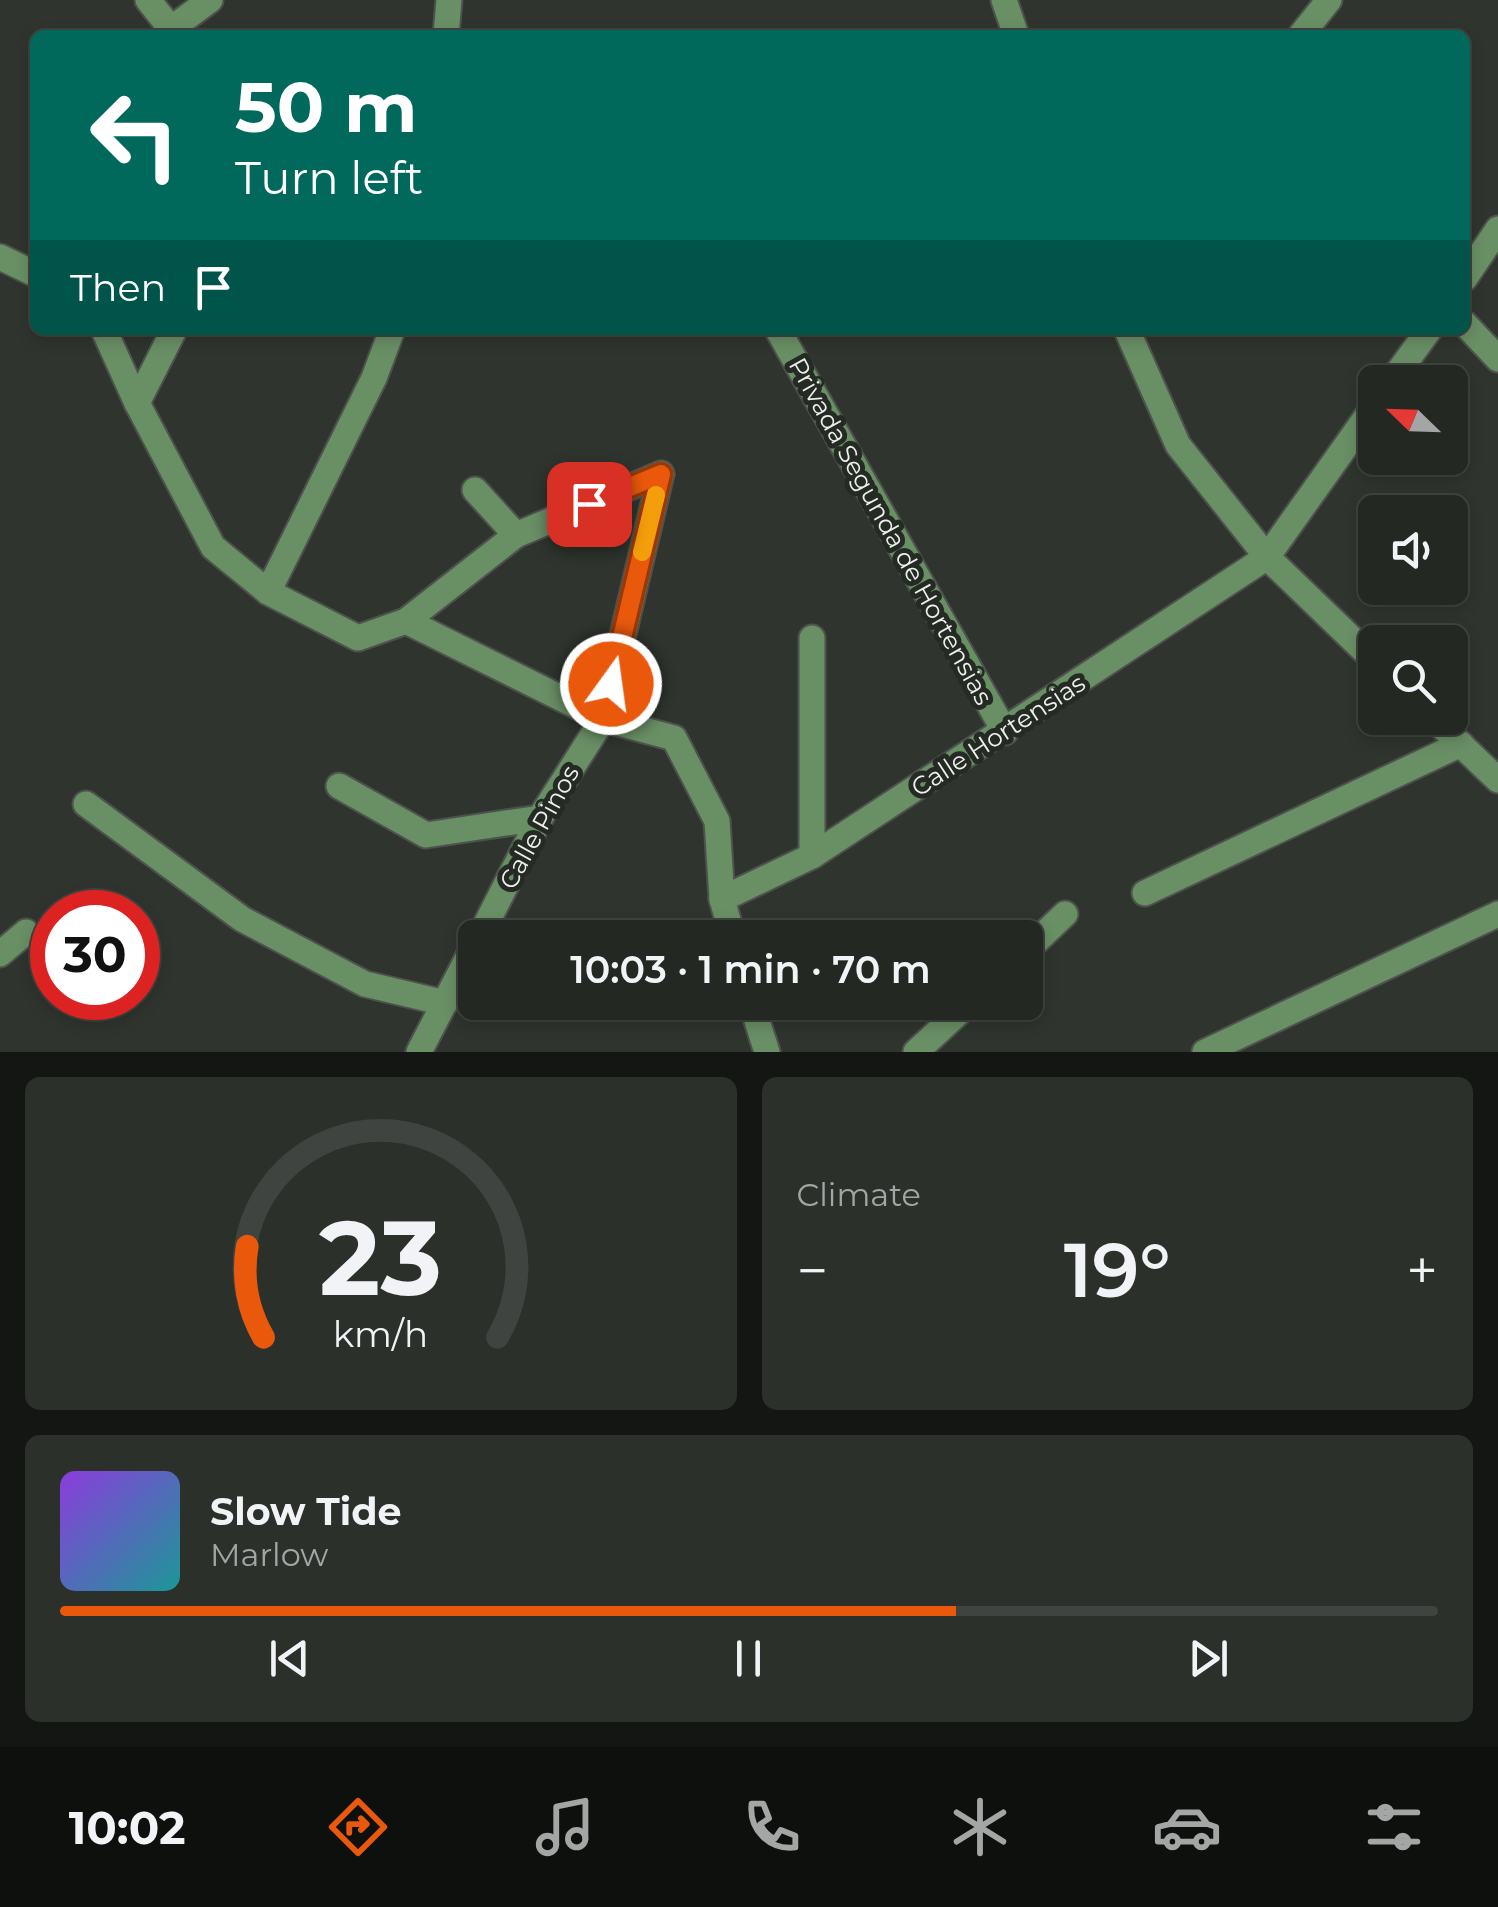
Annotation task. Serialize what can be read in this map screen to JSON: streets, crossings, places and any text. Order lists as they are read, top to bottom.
{
  "streets": {
    "street": ["Privada Segunda de Hortensias", "Calle Hortensias", "Calle Pinos"]
  },
  "crossings": [
    ["Privada Segunda de Hortensias", "Calle Hortensias"]
  ],
  "north": "top left",
  "page": {
    "turn": ["50 m", "Turn left"],
    "then": "Then",
    "limit": "30",
    "trip": "10:03 · 1 min · 70 m",
    "tile": "Climate",
    "heat": ["−", "19°", "+"],
    "song": ["Slow Tide", "Marlow"],
    "tabs": "10:02",
    "gauge": ["23", "km/h"]
  }
}
